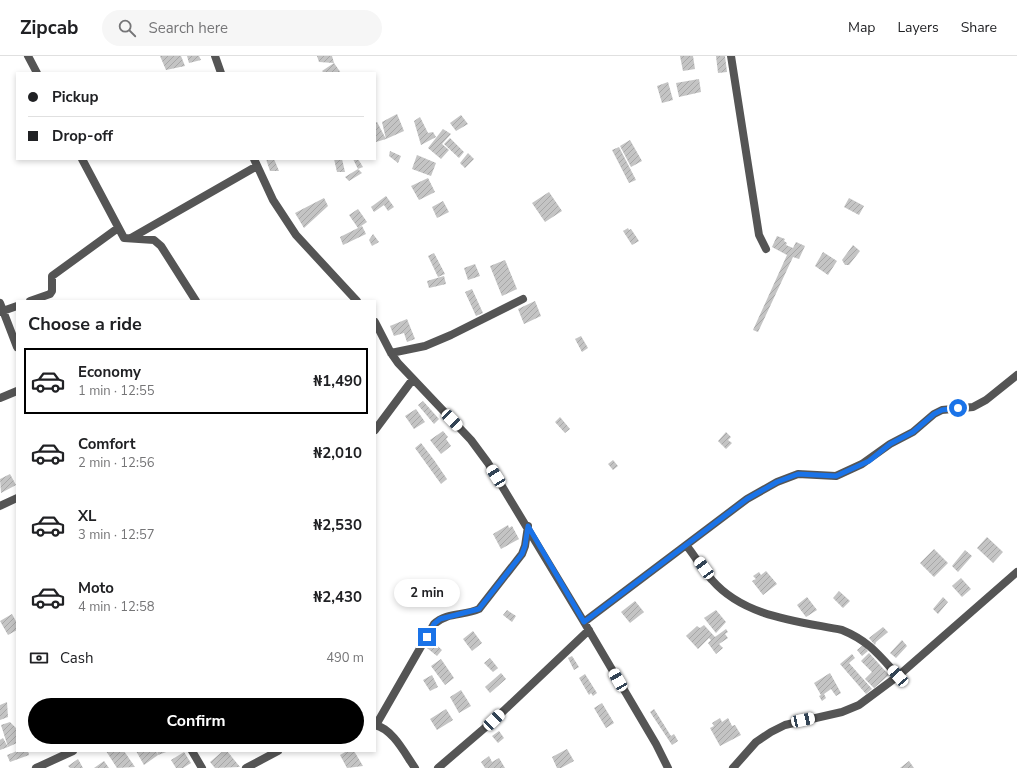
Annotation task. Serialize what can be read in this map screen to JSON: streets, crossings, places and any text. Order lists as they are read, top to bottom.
{
  "page": {
    "header": "Zipcab",
    "search": "Search here",
    "nav": ["Map", "Layers", "Share"],
    "banner": ["Pickup", "Drop-off"],
    "heading": "Choose a ride",
    "list": [
      {
        "name": "Economy",
        "note": "1 min · 12:55",
        "value": "₦1,490"
      },
      {
        "name": "Comfort",
        "note": "2 min · 12:56",
        "value": "₦2,010"
      },
      {
        "name": "XL",
        "note": "3 min · 12:57",
        "value": "₦2,530"
      },
      {
        "name": "Moto",
        "note": "4 min · 12:58",
        "value": "₦2,430"
      }
    ],
    "bubble": "2 min",
    "pay": ["Cash", "490 m"],
    "buttons": "Confirm"
  }
}
